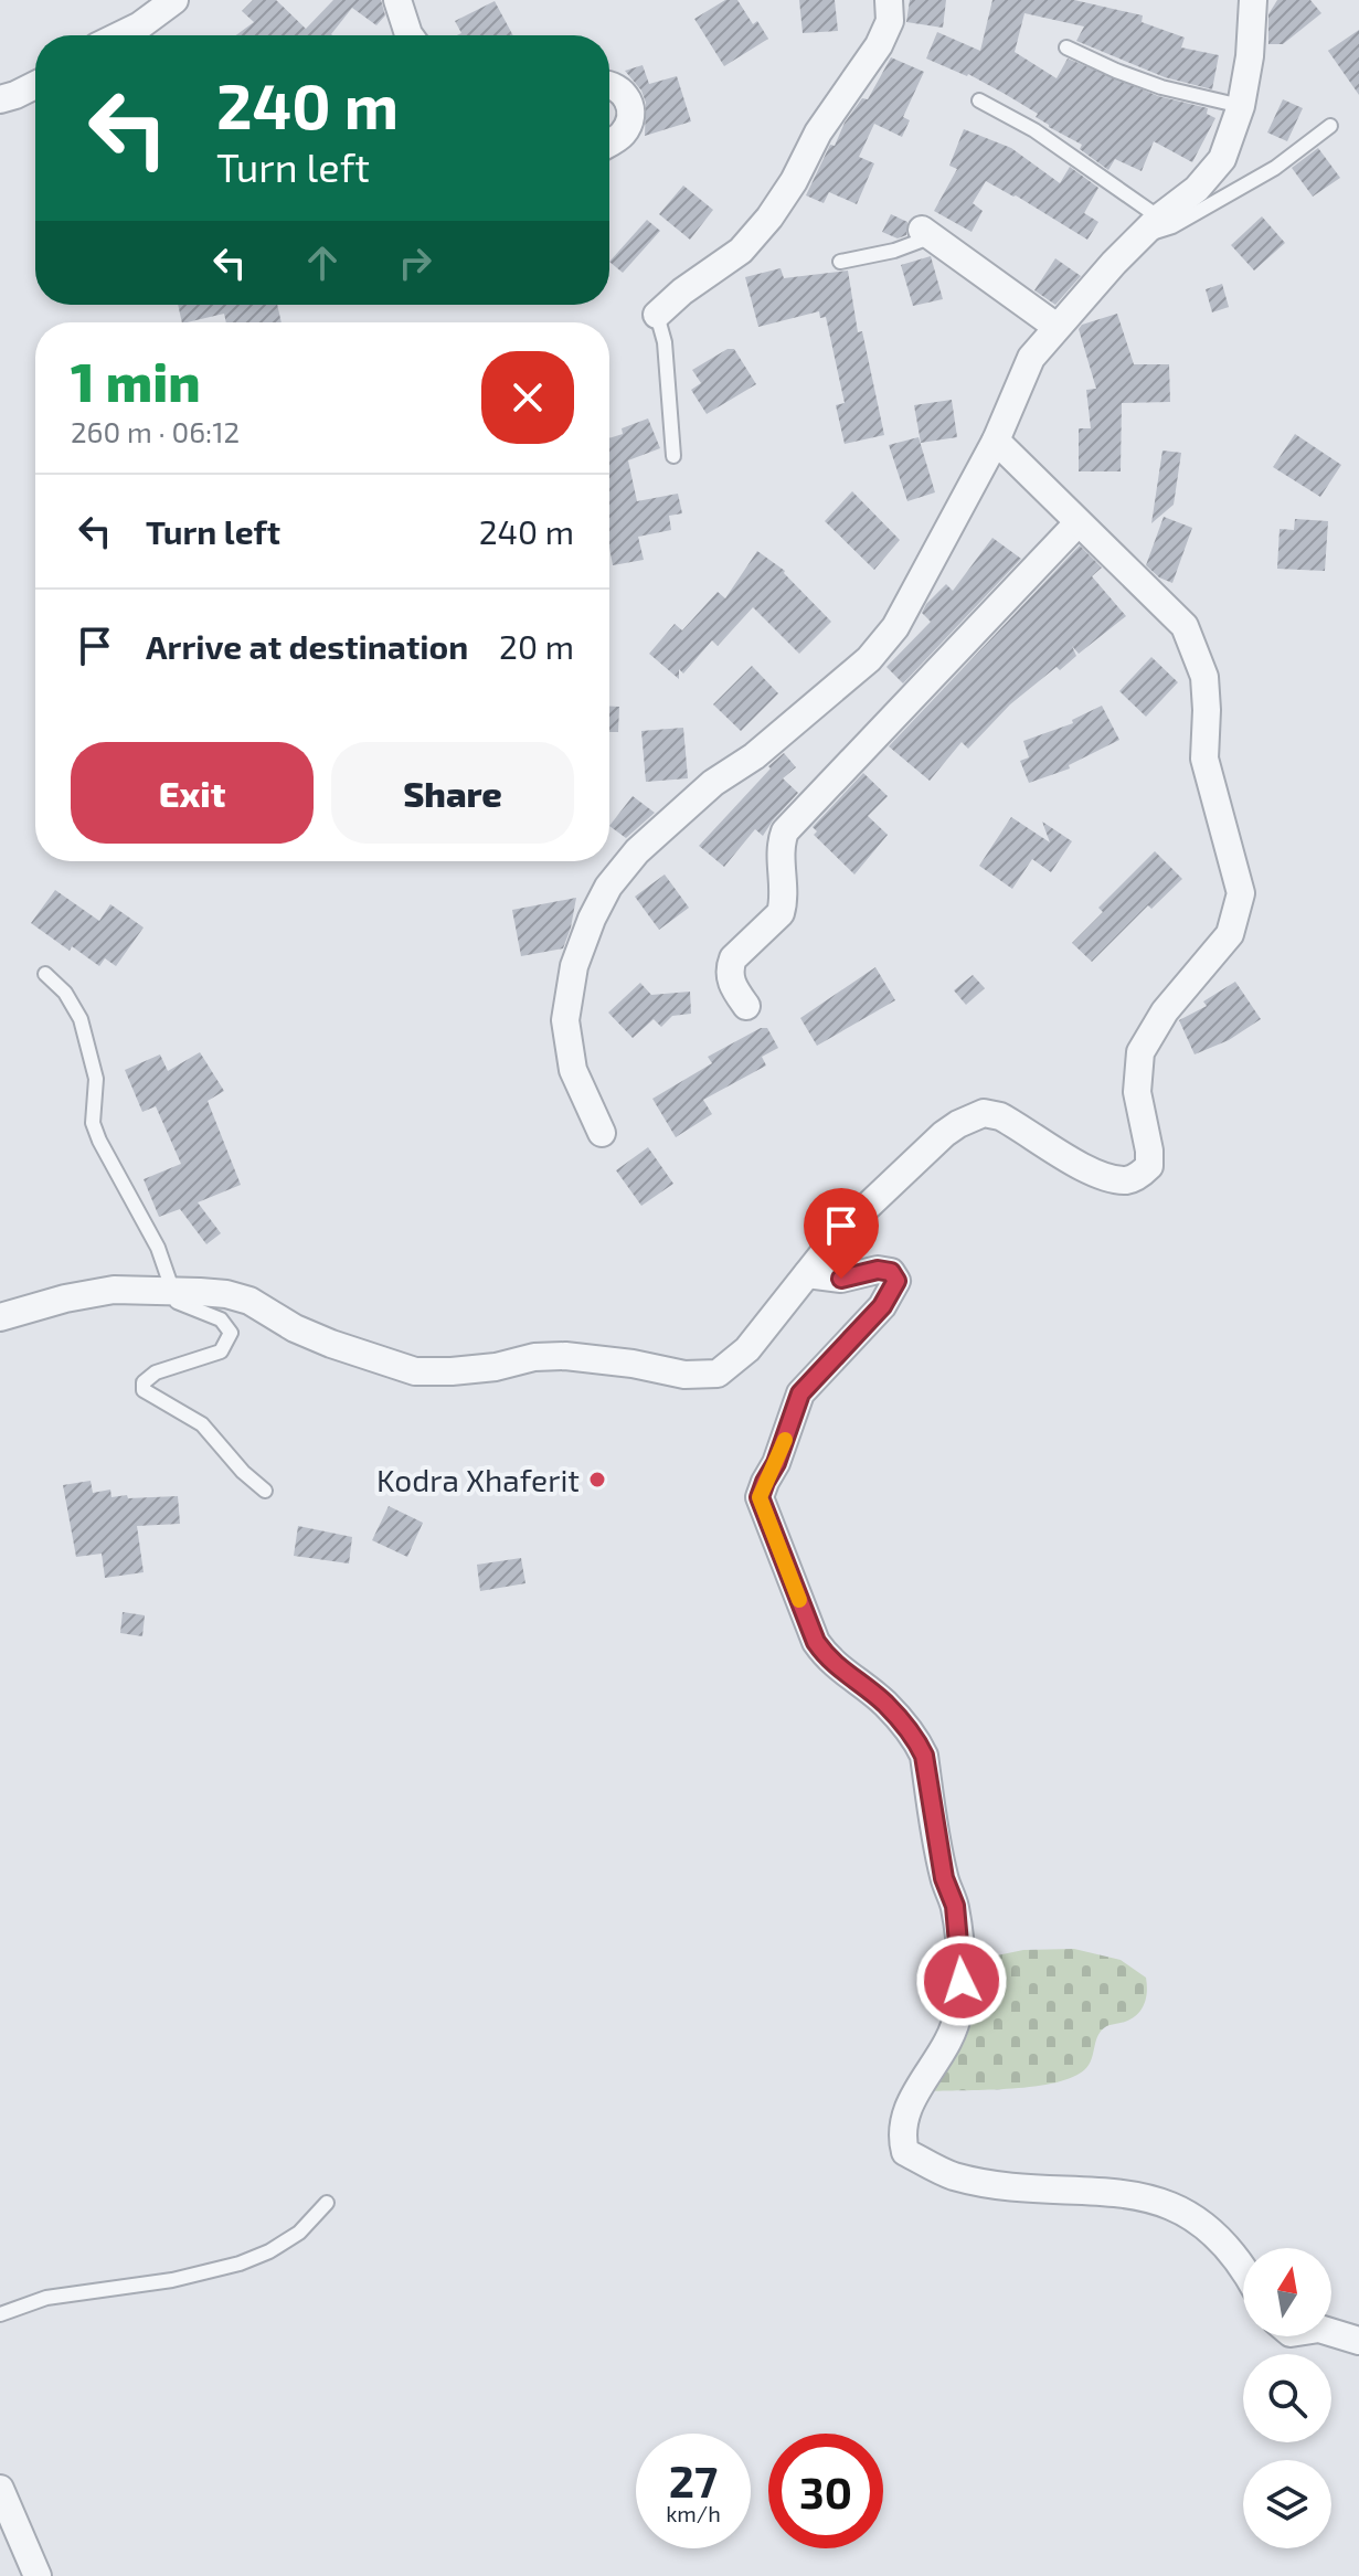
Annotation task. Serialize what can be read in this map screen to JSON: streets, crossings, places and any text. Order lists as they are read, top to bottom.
{
  "places": ["Kodra Xhaferit"],
  "north": "top",
  "page": {
    "turn": ["240 m", "Turn left"],
    "heading": ["1 min", "260 m · 06:12"],
    "list": [
      {
        "name": "Turn left",
        "value": "240 m"
      },
      {
        "name": "Arrive at destination",
        "value": "20 m"
      }
    ],
    "buttons": ["Exit", "Share"],
    "speed": "27 km/h",
    "limit": "30"
  }
}
